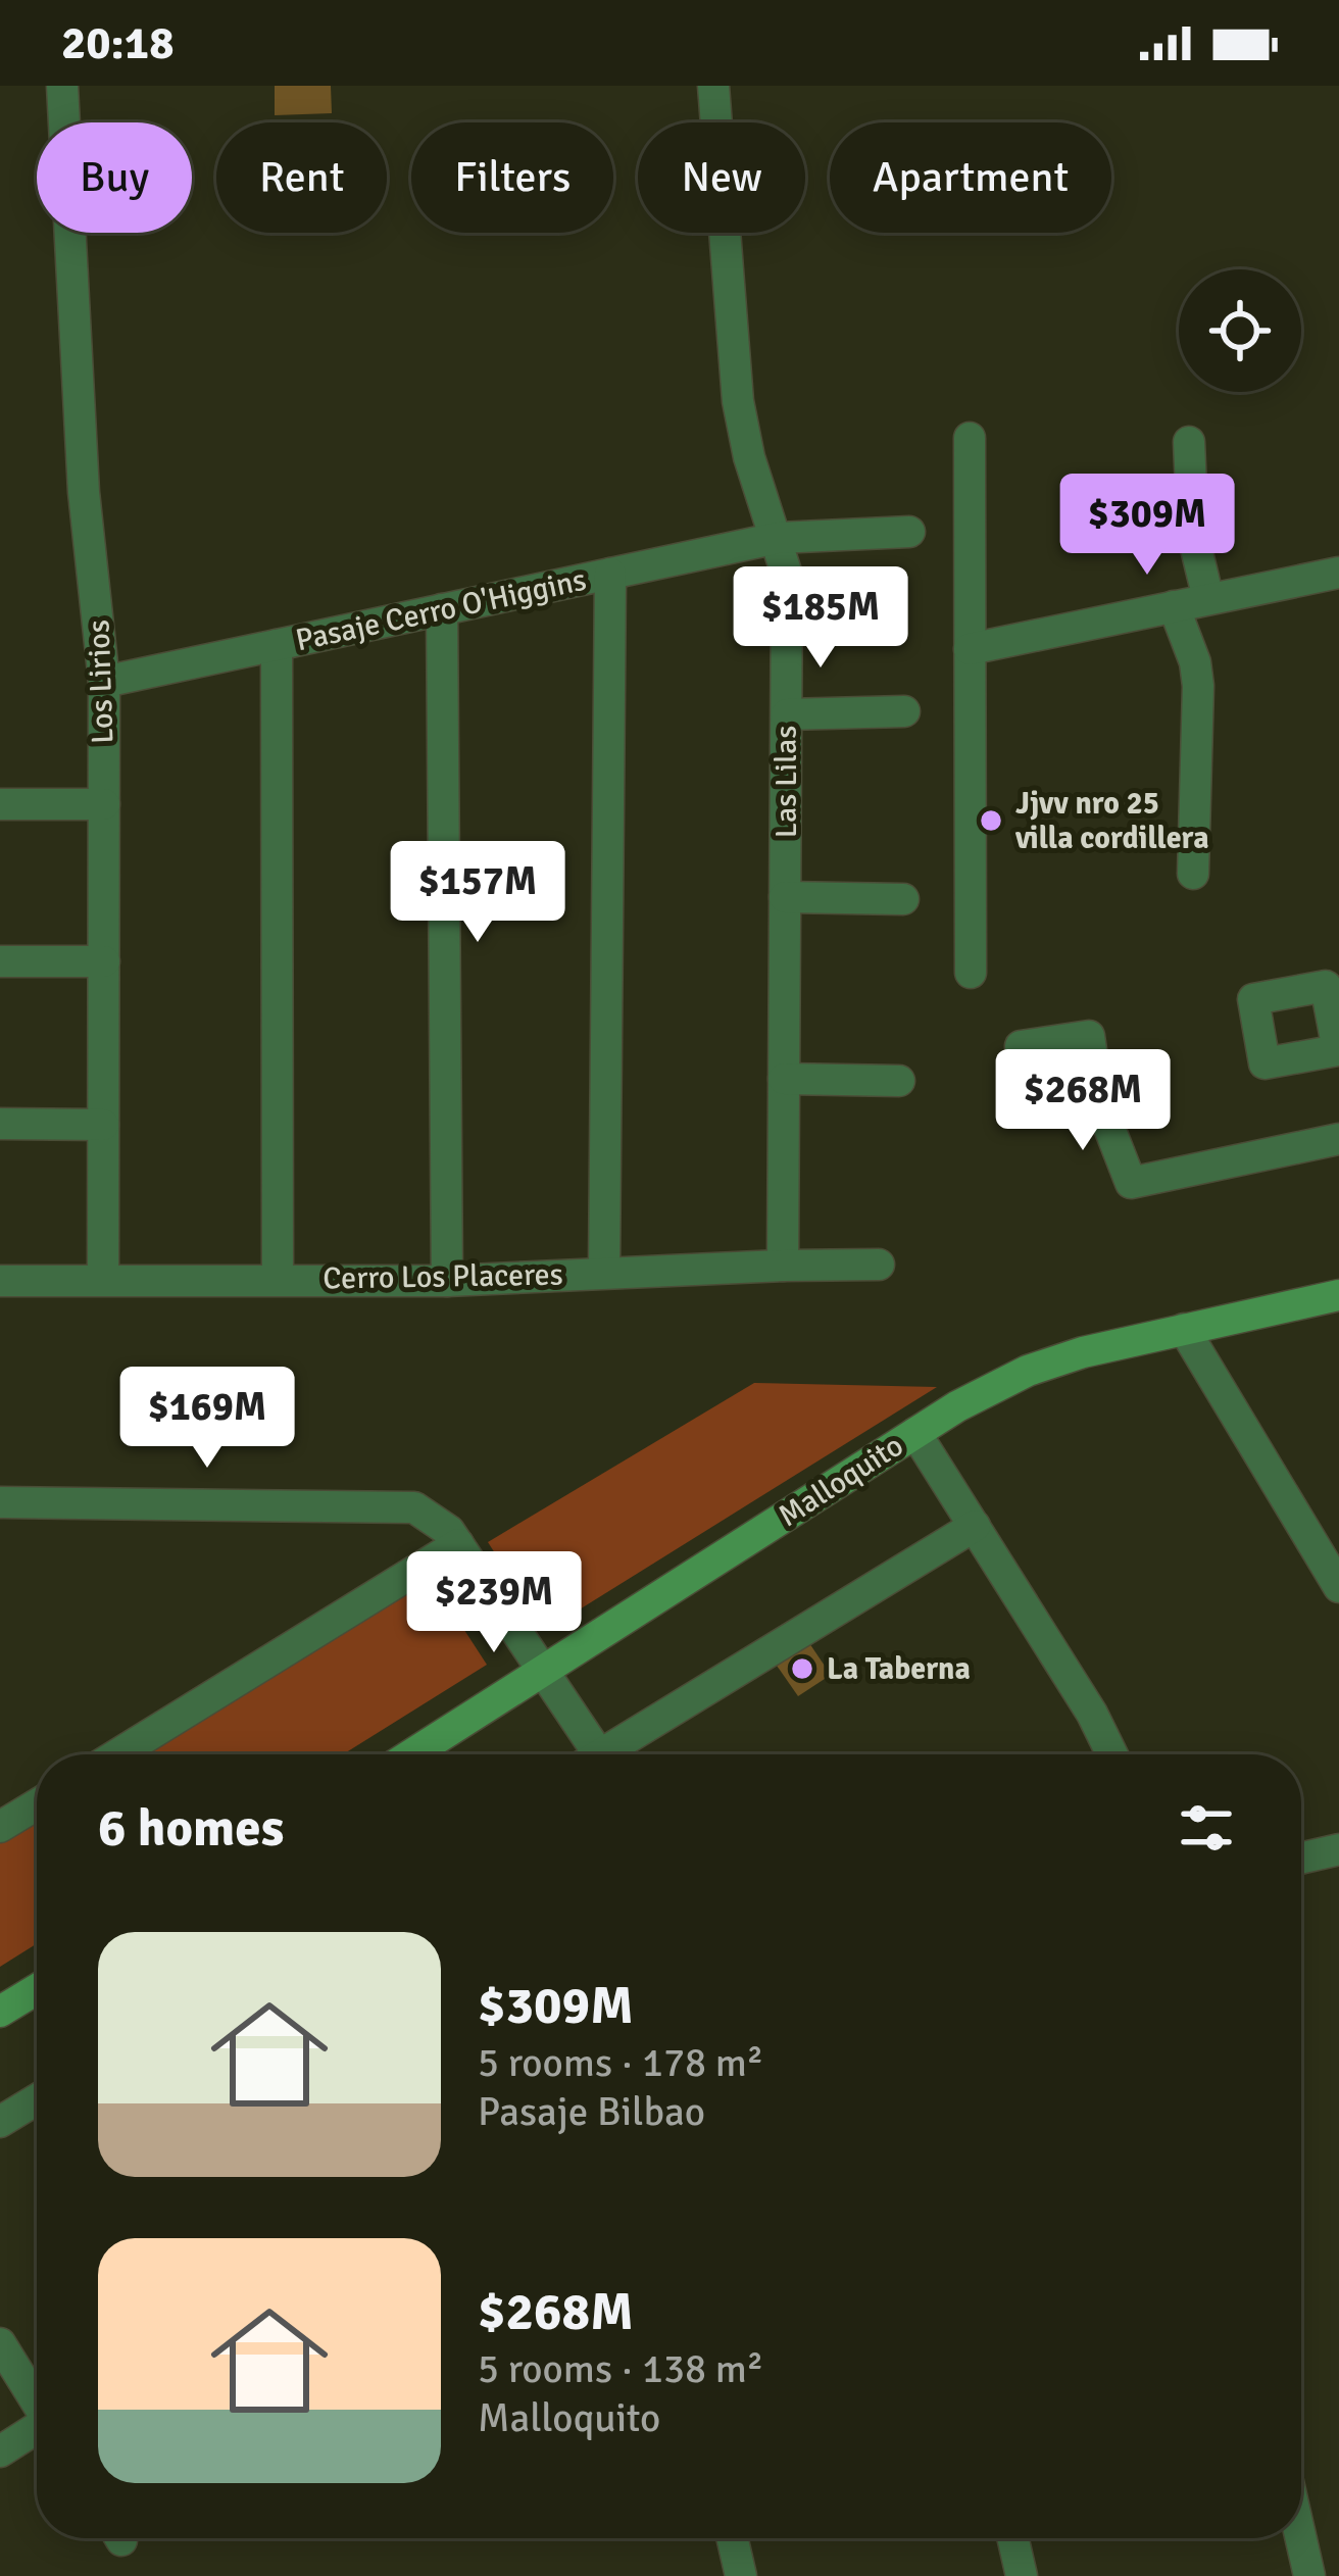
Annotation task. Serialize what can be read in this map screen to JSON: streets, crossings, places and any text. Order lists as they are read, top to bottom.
{
  "streets": {
    "street": [
      "Pasaje Cerro O'Higgins",
      "Los Lirios",
      "Las Lilas",
      "Cerro Los Placeres",
      "Malloquito"
    ]
  },
  "crossings": [
    ["Pasaje Cerro O'Higgins", "Los Lirios"],
    ["Pasaje Cerro O'Higgins", "Las Lilas"],
    ["Los Lirios", "Cerro Los Placeres"],
    ["Las Lilas", "Cerro Los Placeres"]
  ],
  "places": ["Jjvv nro 25 villa cordillera", "La Taberna"],
  "page": {
    "status": "20:18",
    "chip": [
      "Buy",
      "Rent",
      "Filters",
      "New",
      "Apartment"
    ],
    "price": [
      "$309M",
      "$185M",
      "$157M",
      "$268M",
      "$169M",
      "$239M"
    ],
    "heading": "6 homes",
    "list": [
      {
        "name": "$309M",
        "note": "5 rooms · 178 m² · Pasaje Bilbao"
      },
      {
        "name": "$268M",
        "note": "5 rooms · 138 m² · Malloquito"
      }
    ]
  }
}
